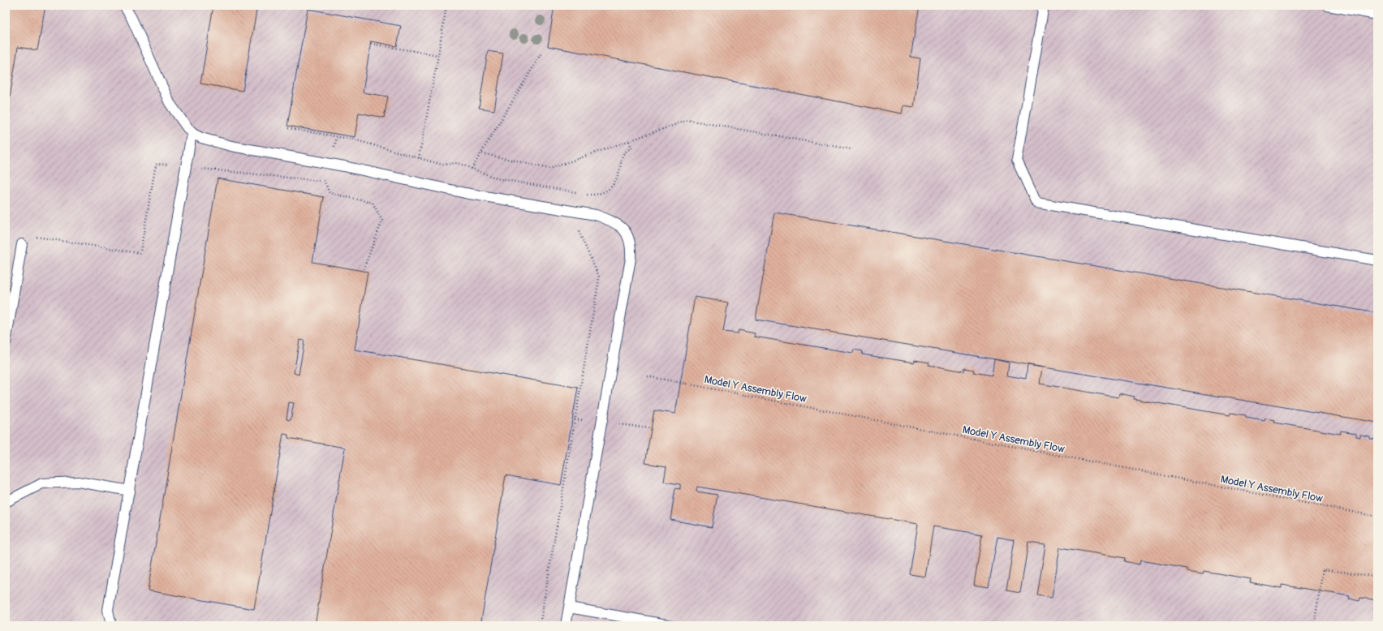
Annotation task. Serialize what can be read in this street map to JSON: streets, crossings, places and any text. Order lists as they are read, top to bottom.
{
  "streets": {
    "path": ["Model Y Assembly Flow"]
  }
}
